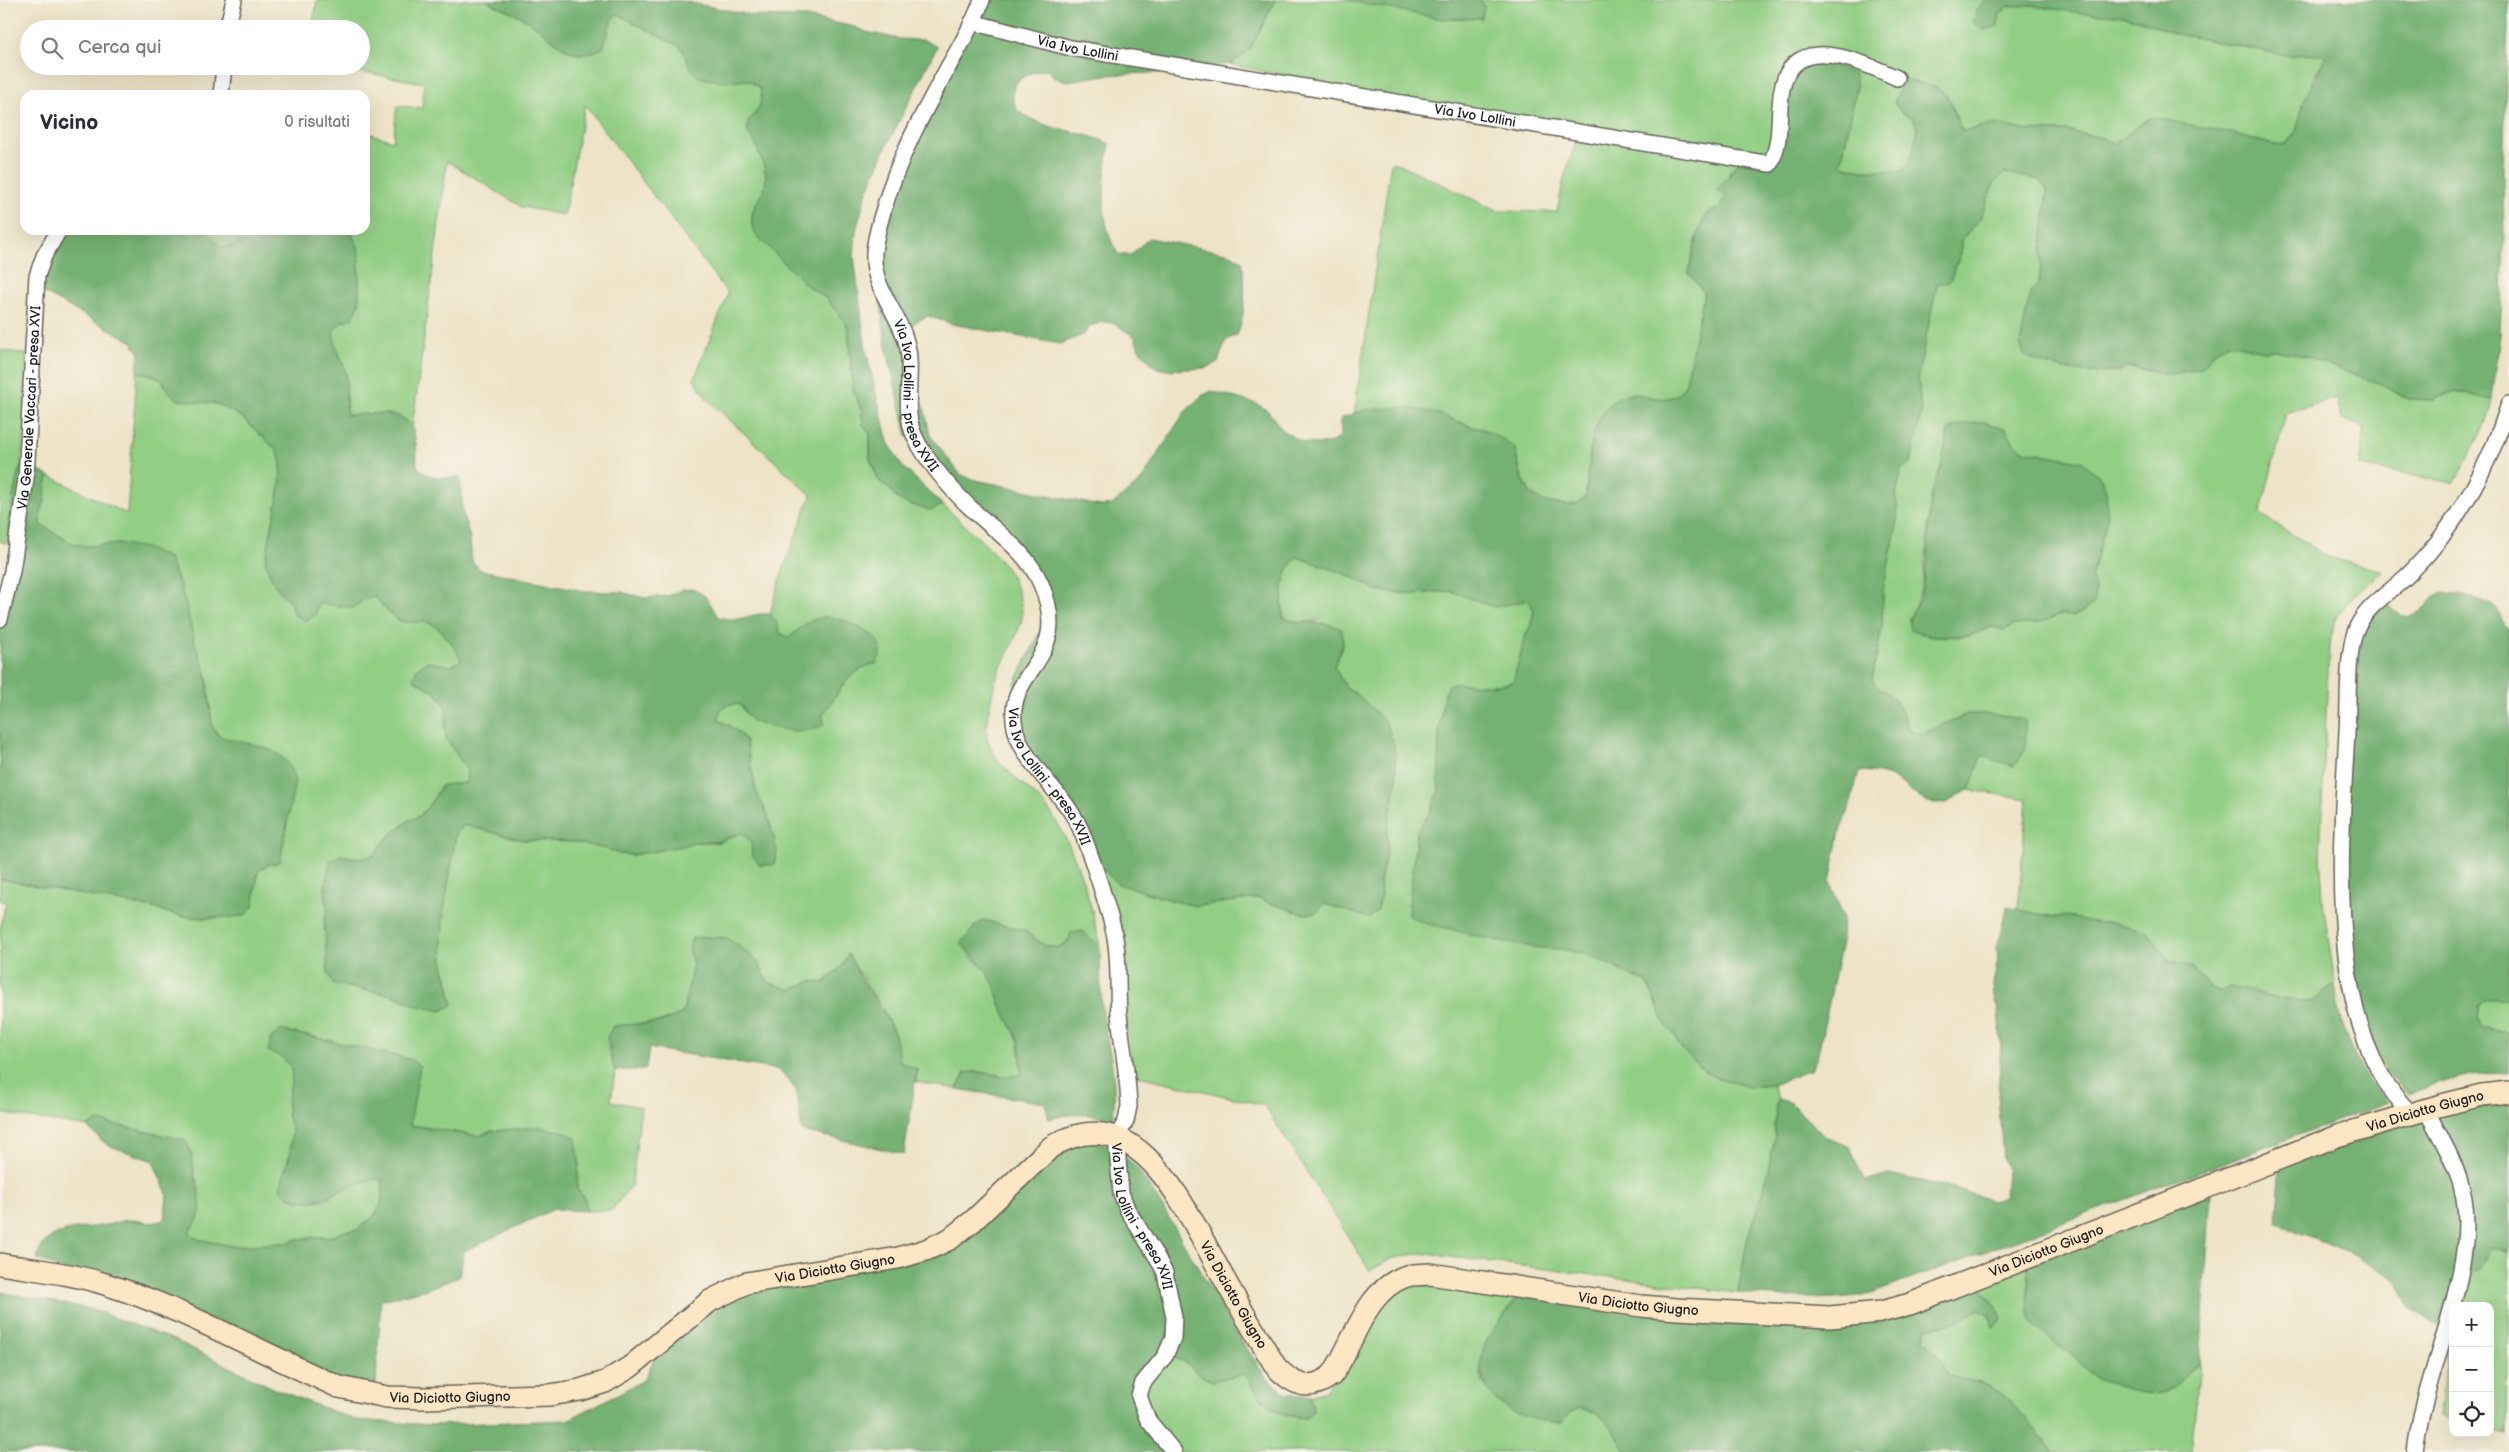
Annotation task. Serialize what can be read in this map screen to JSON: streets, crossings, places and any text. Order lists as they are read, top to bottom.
{
  "streets": {
    "main road": ["Via Diciotto Giugno"],
    "street": ["Via Ivo Lollini", "Via Ivo Lollini - presa XVII", "Via Generale Vaccari - presa XVI"]
  },
  "crossings": [
    ["Via Ivo Lollini", "Via Ivo Lollini - presa XVII"],
    ["Via Ivo Lollini - presa XVII", "Via Diciotto Giugno"]
  ],
  "page": {
    "search": "Cerca qui",
    "heading": ["Vicino", "0 risultati"],
    "map_buttons": ["+", "−"]
  }
}
